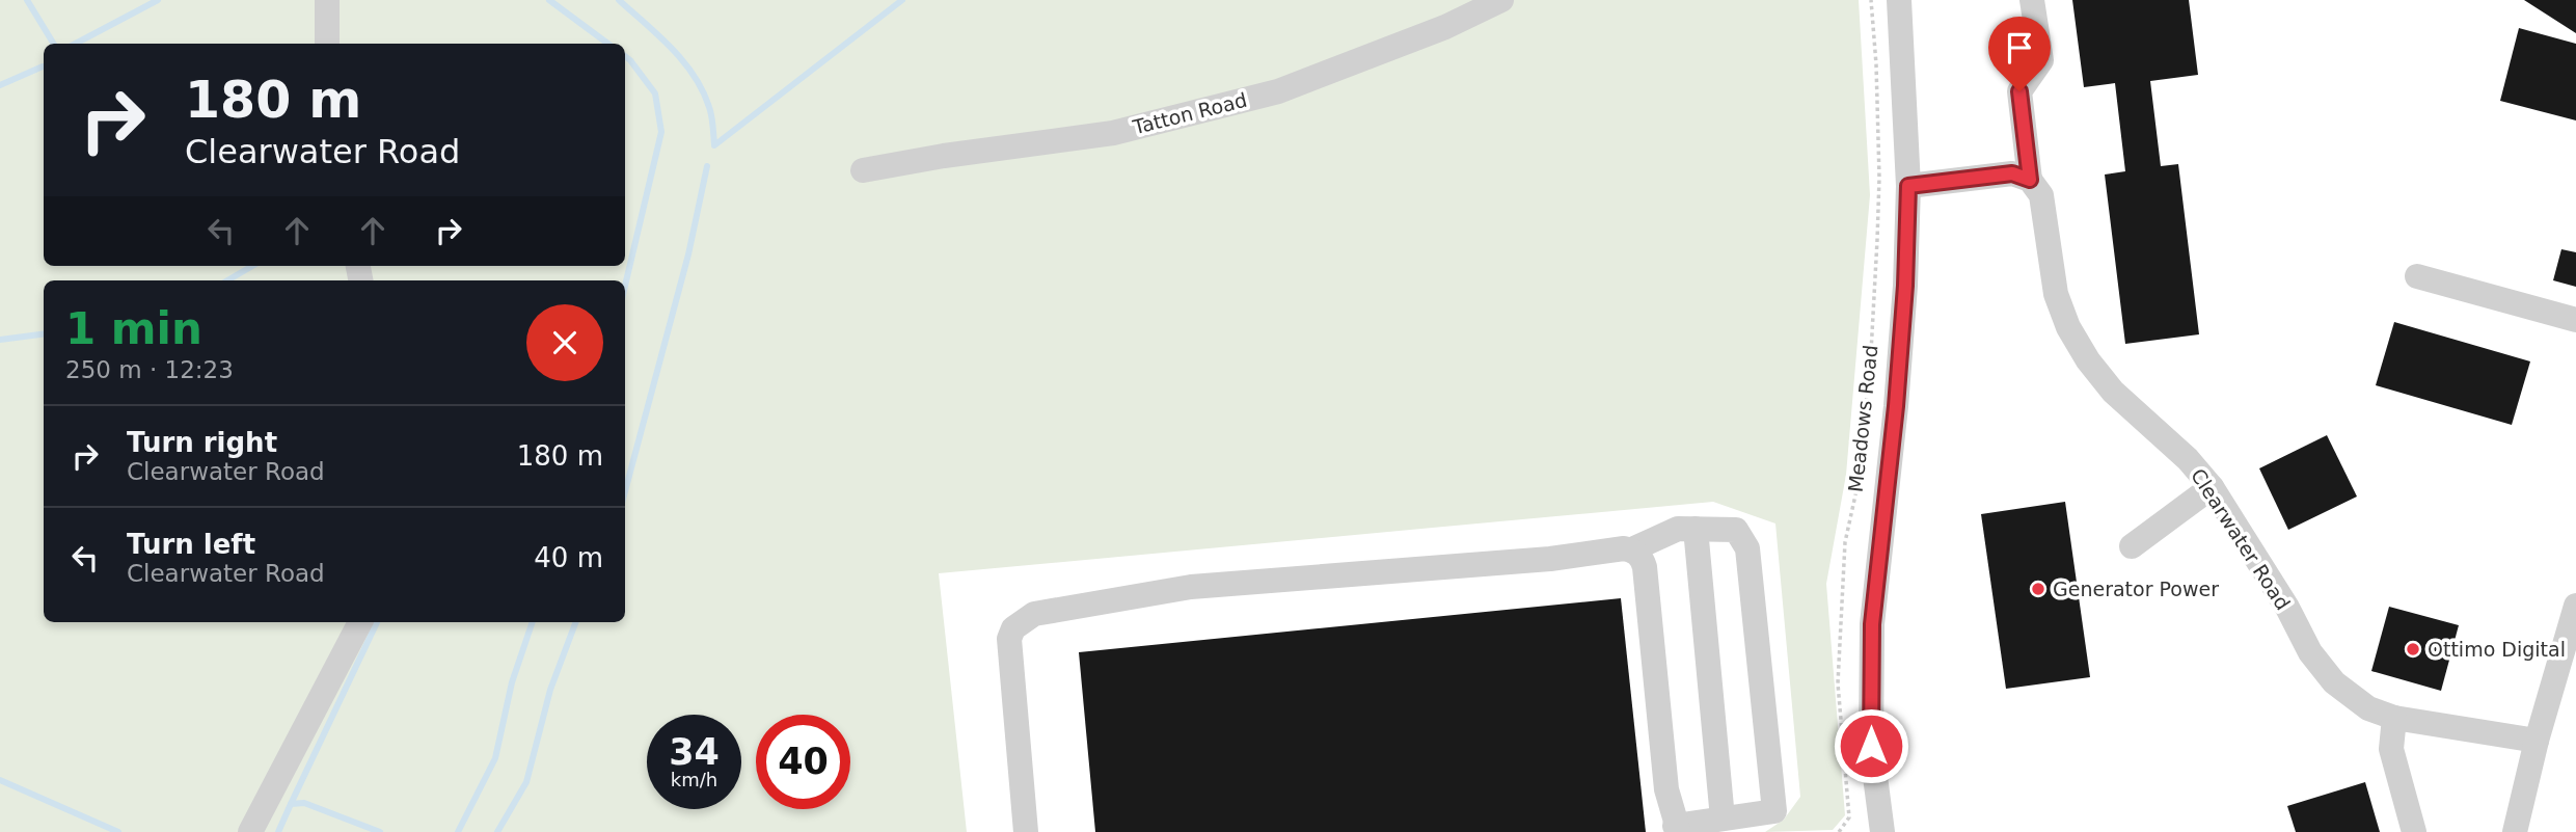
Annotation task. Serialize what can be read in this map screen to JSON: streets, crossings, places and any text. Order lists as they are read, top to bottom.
{
  "streets": {
    "street": ["Tatton Road", "Meadows Road", "Clearwater Road"]
  },
  "places": ["Generator Power", "Ottimo Digital"],
  "page": {
    "turn": ["180 m", "Clearwater Road"],
    "heading": ["1 min", "250 m · 12:23"],
    "list": [
      {
        "name": "Turn right",
        "note": "Clearwater Road",
        "value": "180 m"
      },
      {
        "name": "Turn left",
        "note": "Clearwater Road",
        "value": "40 m"
      }
    ],
    "speed": "34 km/h",
    "limit": "40"
  }
}
